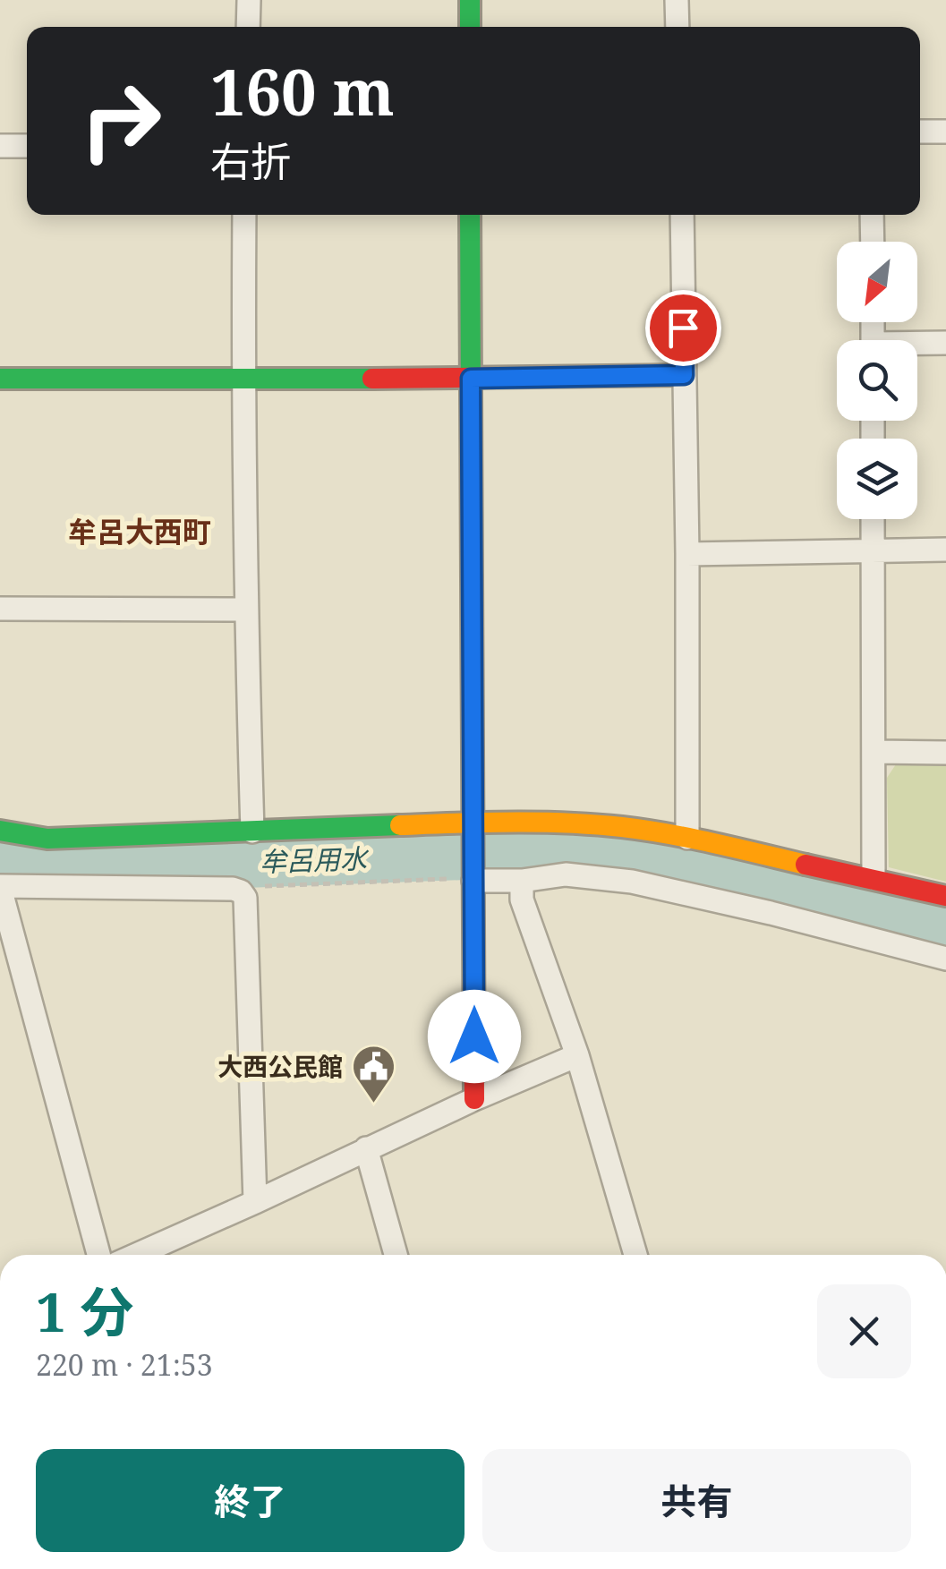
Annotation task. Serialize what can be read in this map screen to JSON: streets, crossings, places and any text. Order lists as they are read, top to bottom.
{
  "districts": ["牟呂大西町"],
  "water": ["牟呂用水"],
  "places": {
    "public building": ["大西公民館"]
  },
  "north": "bottom left",
  "page": {
    "turn": ["160 m", "右折"],
    "heading": ["1 分", "220 m · 21:53"],
    "buttons": ["終了", "共有"]
  }
}
